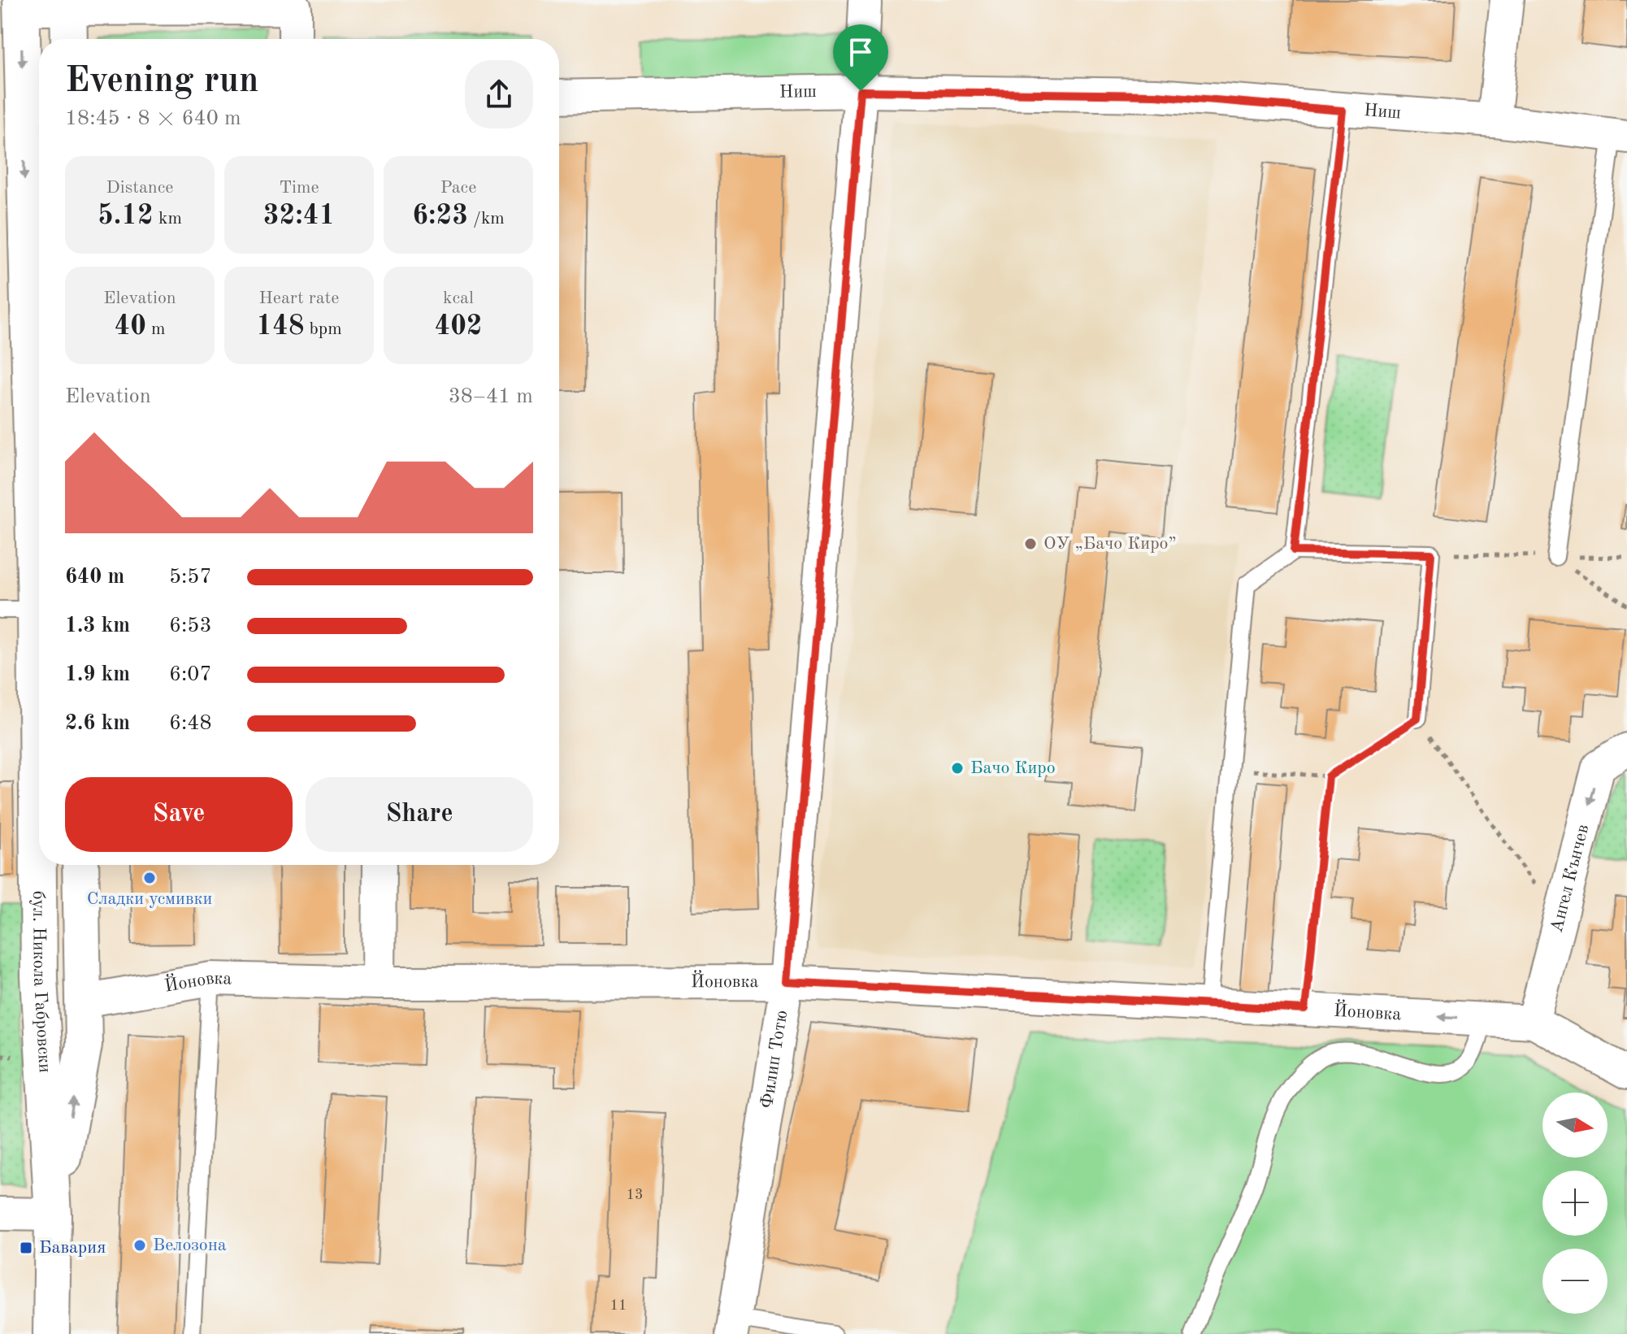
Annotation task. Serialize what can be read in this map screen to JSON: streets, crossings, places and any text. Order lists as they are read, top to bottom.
{
  "streets": {
    "street": [
      "Ниш",
      "Ангел Кънчев",
      "Йоновка",
      "бул. Никола Габровски",
      "Филип Тотю"
    ]
  },
  "crossings": [
    ["Ниш", "Филип Тотю"],
    ["Ангел Кънчев", "Йоновка"],
    ["Йоновка", "бул. Никола Габровски"],
    ["Йоновка", "Филип Тотю"]
  ],
  "one_way": ["Ангел Кънчев"],
  "places": {
    "other": [
      "ОУ „Бачо Киро”",
      "Бачо Киро",
      "Сладки усмивки",
      "Велозона"
    ],
    "transit": ["Бавария"]
  },
  "house_numbers": ["13", "11"],
  "north": "right",
  "page": {
    "heading": ["Evening run", "18:45 · 8 × 640 m"],
    "stats": [
      ["Distance", "5.12 km"],
      ["Time", "32:41"],
      ["Pace", "6:23 /km"],
      ["Elevation", "40 m"],
      ["Heart rate", "148 bpm"],
      ["kcal", "402"]
    ],
    "chart": ["Elevation", "38–41 m"],
    "list": [
      {
        "name": "640 m",
        "note": "5:57"
      },
      {
        "name": "1.3 km",
        "note": "6:53"
      },
      {
        "name": "1.9 km",
        "note": "6:07"
      },
      {
        "name": "2.6 km",
        "note": "6:48"
      }
    ],
    "buttons": ["Save", "Share"],
    "map_buttons": ["+", "−"]
  }
}
